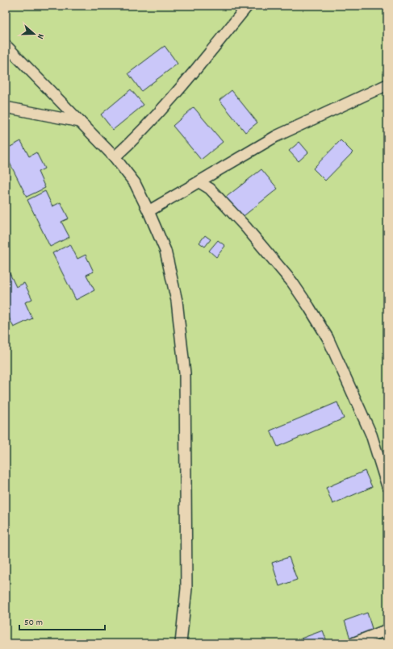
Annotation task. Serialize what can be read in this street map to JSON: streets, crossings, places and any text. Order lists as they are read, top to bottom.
{
  "scale_bar": "50 m",
  "north": "right"
}
